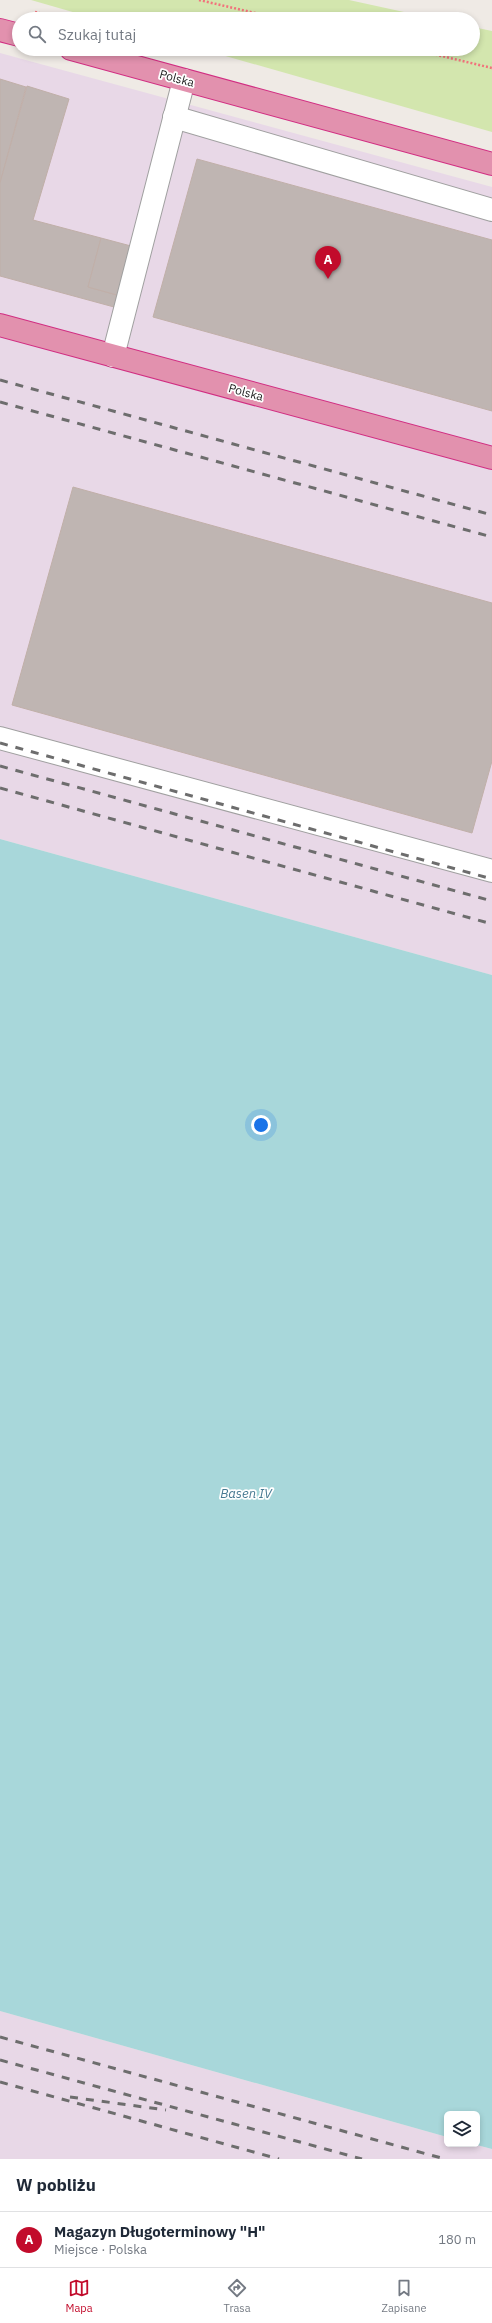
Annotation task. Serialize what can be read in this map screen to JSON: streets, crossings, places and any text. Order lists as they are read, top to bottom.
{
  "streets": {
    "highway": ["Polska"]
  },
  "water": ["Basen IV"],
  "page": {
    "search": "Szukaj tutaj",
    "pins": "A",
    "heading": "W pobliżu",
    "list": [
      {
        "mark": "A",
        "name": "Magazyn Długoterminowy \"H\"",
        "note": "Miejsce · Polska",
        "value": "180 m"
      }
    ],
    "nav": ["Mapa", "Trasa", "Zapisane"]
  }
}
